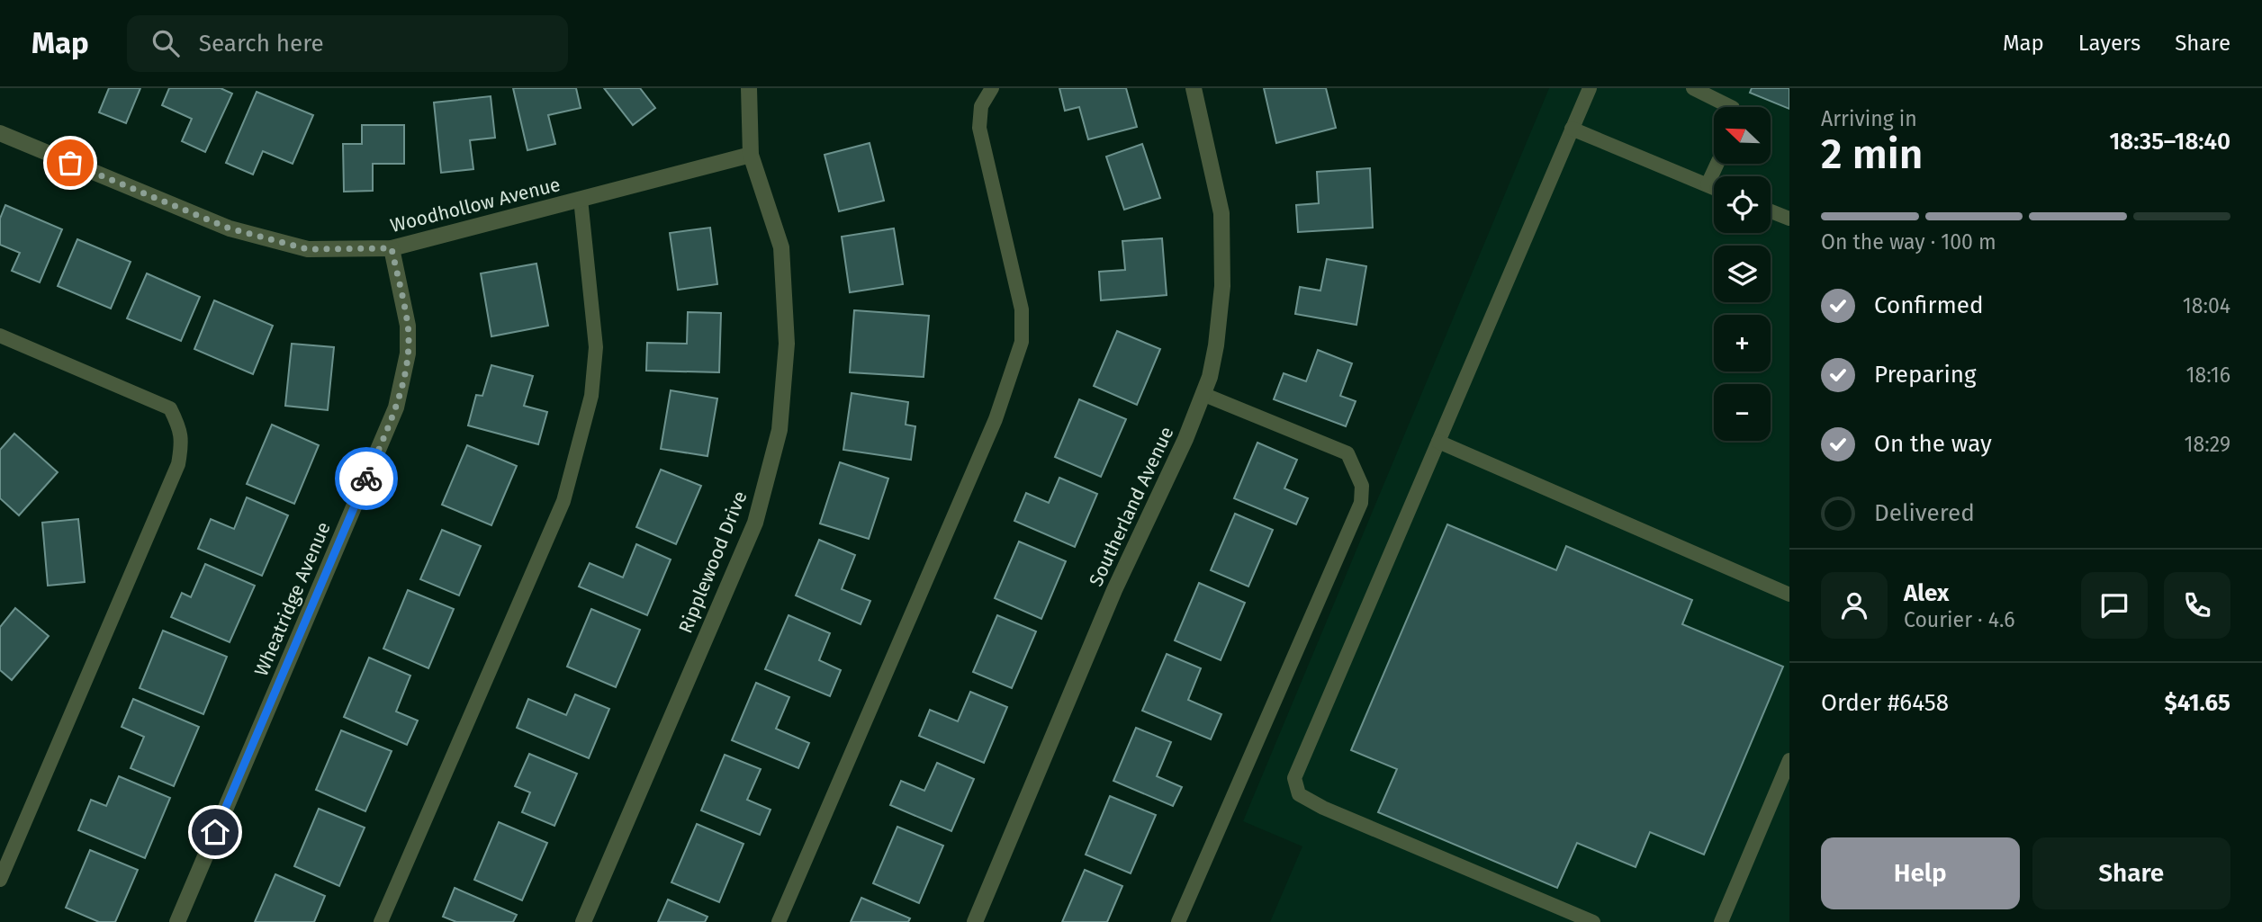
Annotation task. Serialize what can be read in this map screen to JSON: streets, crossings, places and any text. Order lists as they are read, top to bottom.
{
  "streets": {
    "street": [
      "Woodhollow Avenue",
      "Southerland Avenue",
      "Ripplewood Drive",
      "Wheatridge Avenue"
    ]
  },
  "crossings": [
    ["Woodhollow Avenue", "Ripplewood Drive"],
    ["Woodhollow Avenue", "Wheatridge Avenue"]
  ],
  "north": "top left",
  "page": {
    "header": "Map",
    "search": "Search here",
    "nav": ["Map", "Layers", "Share"],
    "heading": ["2 min", "Arriving in", "18:35–18:40"],
    "panel": [
      "Alex",
      "Courier · 4.6",
      "Order #6458",
      "$41.65"
    ],
    "map_buttons": ["+", "−"],
    "bar": "On the way · 100 m",
    "list": [
      ["Confirmed", "18:04"],
      ["Preparing", "18:16"],
      ["On the way", "18:29"],
      "Delivered"
    ],
    "buttons": ["Help", "Share"]
  }
}
